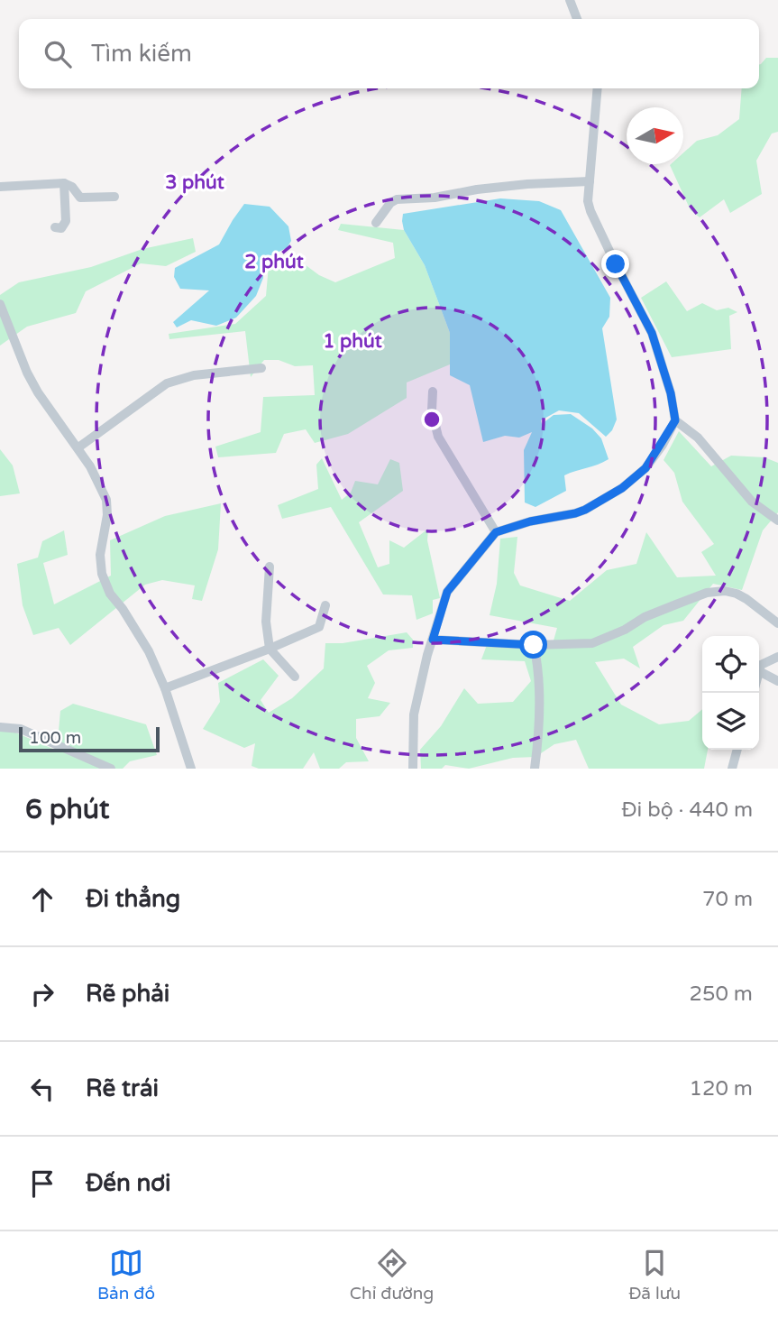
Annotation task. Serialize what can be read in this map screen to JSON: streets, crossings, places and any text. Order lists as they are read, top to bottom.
{
  "scale_bar": "100 m",
  "north": "right",
  "page": {
    "search": "Tìm kiếm",
    "scale": "100 m",
    "heading": ["6 phút", "Đi bộ · 440 m"],
    "list": [
      ["Đi thẳng", "70 m"],
      ["Rẽ phải", "250 m"],
      ["Rẽ trái", "120 m"],
      "Đến nơi"
    ],
    "nav": ["Bản đồ", "Chỉ đường", "Đã lưu"]
  },
  "rings": ["3 phút", "2 phút", "1 phút"]
}
